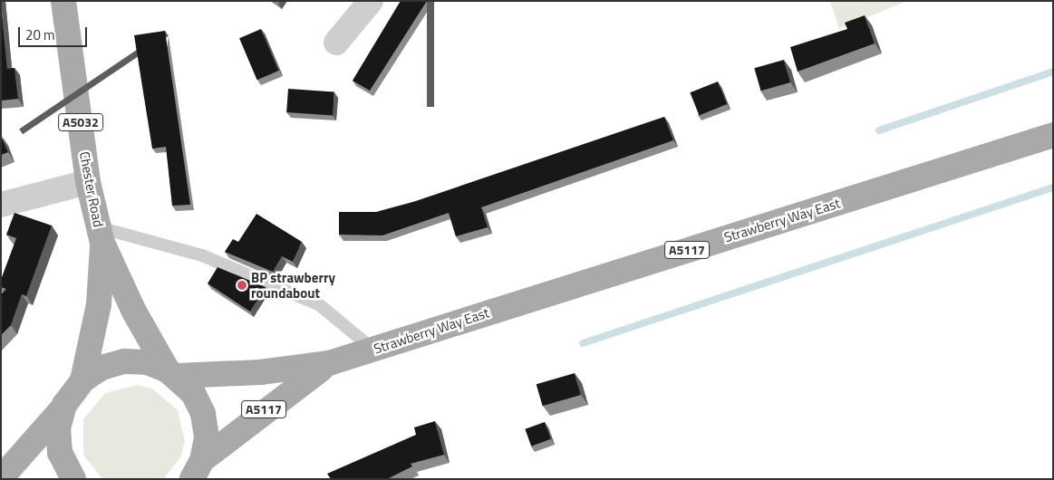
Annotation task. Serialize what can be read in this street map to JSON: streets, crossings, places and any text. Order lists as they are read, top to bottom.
{
  "streets": {
    "main road": [
      "A5032",
      "Chester Road",
      "Strawberry Way East",
      "A5117"
    ]
  },
  "crossings": [
    ["Chester Road", "Strawberry Way East"],
    ["Chester Road", "A5117"],
    ["Strawberry Way East", "A5117"]
  ],
  "places": ["BP strawberry roundabout"],
  "scale_bar": "20 m"
}
